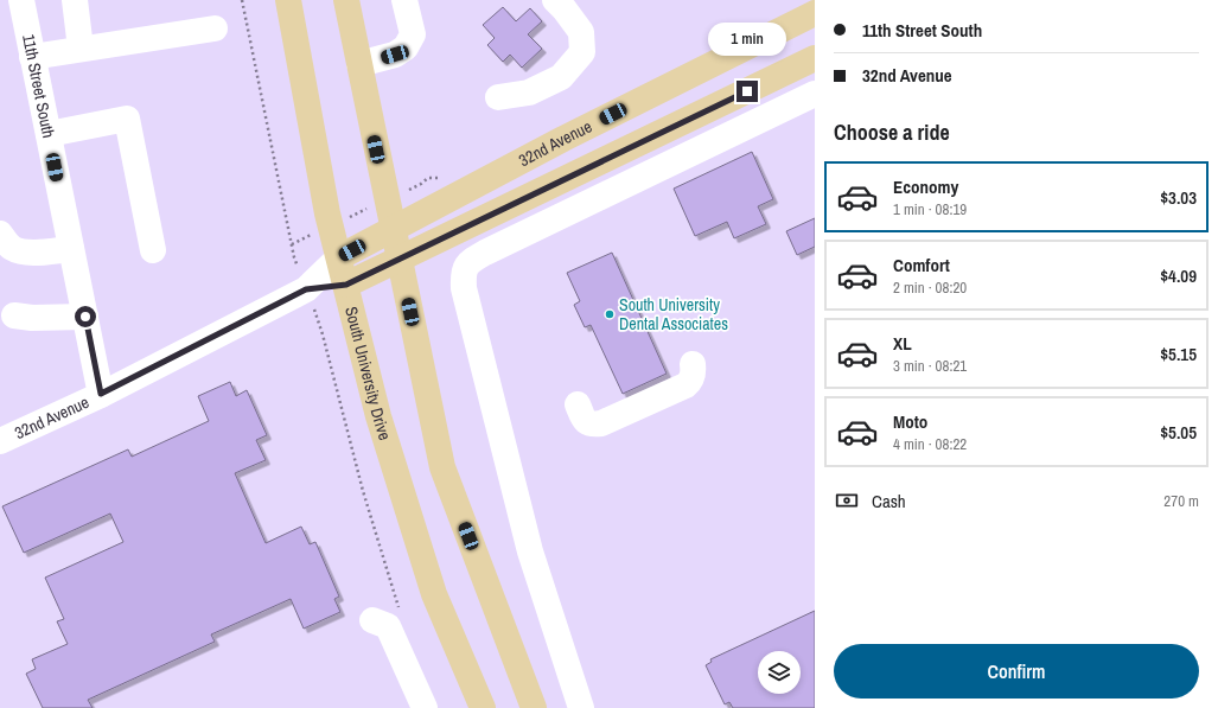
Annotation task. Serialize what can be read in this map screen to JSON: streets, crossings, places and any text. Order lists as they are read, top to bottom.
{
  "streets": {
    "main road": ["32nd Avenue", "South University Drive"],
    "street": ["11th Street South"]
  },
  "crossings": [
    ["11th Street South", "32nd Avenue"],
    ["32nd Avenue", "South University Drive"]
  ],
  "places": ["South University Dental Associates"],
  "page": {
    "banner": ["11th Street South", "32nd Avenue"],
    "bubble": "1 min",
    "heading": "Choose a ride",
    "list": [
      {
        "name": "Economy",
        "note": "1 min · 08:19",
        "value": "$3.03"
      },
      {
        "name": "Comfort",
        "note": "2 min · 08:20",
        "value": "$4.09"
      },
      {
        "name": "XL",
        "note": "3 min · 08:21",
        "value": "$5.15"
      },
      {
        "name": "Moto",
        "note": "4 min · 08:22",
        "value": "$5.05"
      }
    ],
    "pay": ["Cash", "270 m"],
    "buttons": "Confirm"
  }
}
